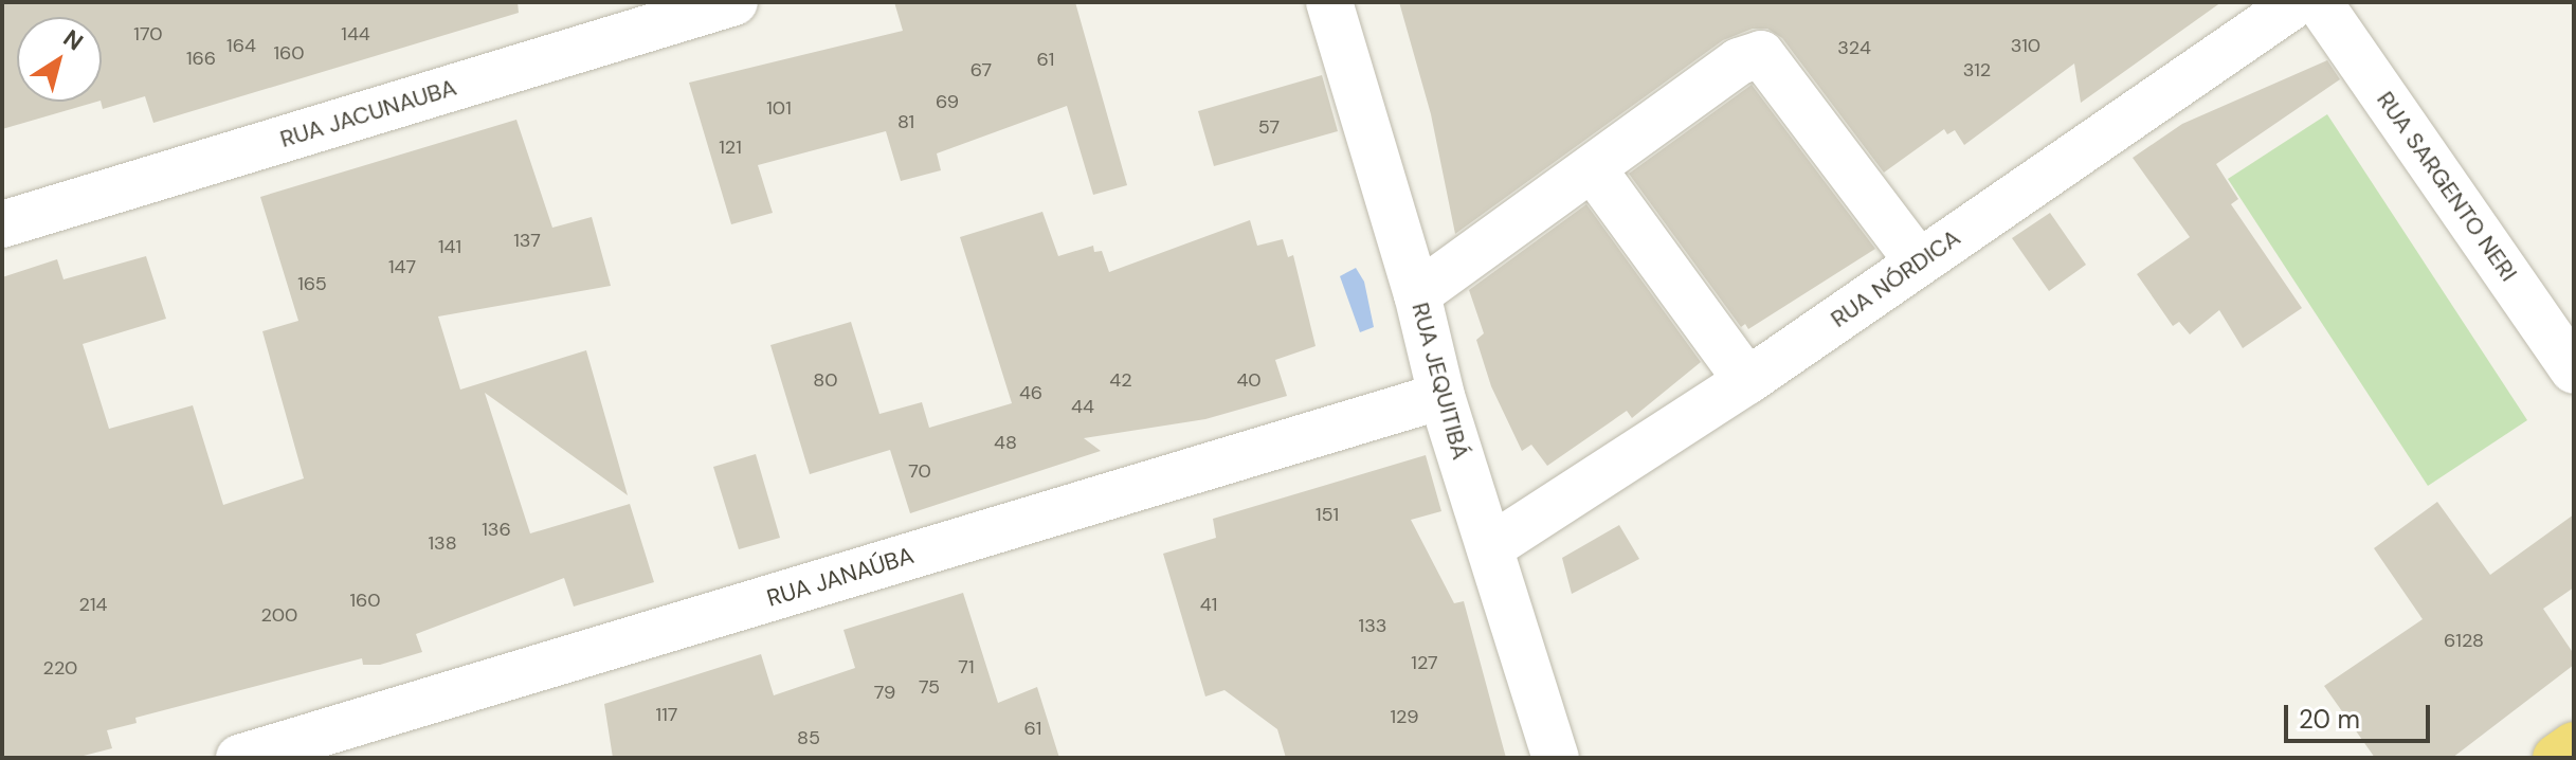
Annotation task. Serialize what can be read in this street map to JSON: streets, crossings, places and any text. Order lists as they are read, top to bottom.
{
  "streets": {
    "street": [
      "RUA JACUNAUBA",
      "RUA SARGENTO NERI",
      "RUA NÓRDICA",
      "RUA JEQUITIBÁ",
      "RUA JANAÚBA"
    ]
  },
  "crossings": [
    ["RUA NÓRDICA", "RUA JEQUITIBÁ"],
    ["RUA JEQUITIBÁ", "RUA JANAÚBA"]
  ],
  "house_numbers": [
    "170",
    "144",
    "164",
    "310",
    "324",
    "160",
    "166",
    "61",
    "67",
    "312",
    "69",
    "101",
    "81",
    "57",
    "121",
    "137",
    "141",
    "147",
    "165",
    "80",
    "42",
    "40",
    "46",
    "44",
    "48",
    "70",
    "151",
    "136",
    "138",
    "160",
    "214",
    "41",
    "200",
    "133",
    "6128",
    "127",
    "71",
    "220",
    "75",
    "79",
    "117",
    "129",
    "61",
    "85"
  ],
  "scale_bar": "20 m",
  "north": "top right"
}
